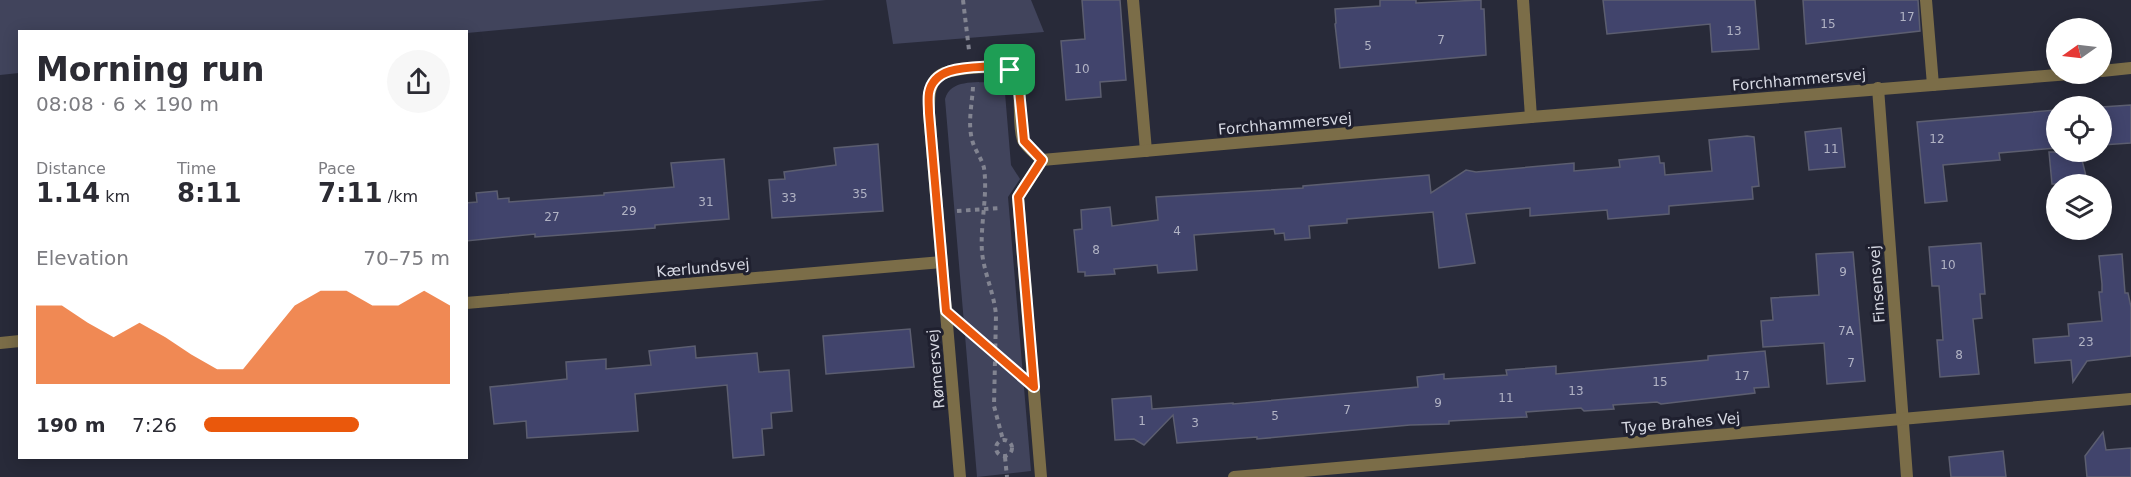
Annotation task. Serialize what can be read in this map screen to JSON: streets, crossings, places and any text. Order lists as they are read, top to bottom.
{
  "streets": {
    "street": [
      "Forchhammersvej",
      "Kærlundsvej",
      "Finsensvej",
      "Rømersvej",
      "Tyge Brahes Vej"
    ]
  },
  "crossings": [
    ["Forchhammersvej", "Finsensvej"],
    ["Forchhammersvej", "Rømersvej"],
    ["Kærlundsvej", "Rømersvej"],
    ["Finsensvej", "Tyge Brahes Vej"]
  ],
  "house_numbers": [
    "17",
    "15",
    "13",
    "7",
    "5",
    "10",
    "12",
    "11",
    "35",
    "33",
    "31",
    "29",
    "27",
    "4",
    "8",
    "10",
    "9",
    "7A",
    "23",
    "8",
    "7",
    "17",
    "15",
    "13",
    "11",
    "9",
    "7",
    "5",
    "1",
    "3"
  ],
  "north": "left",
  "page": {
    "heading": ["Morning run", "08:08 · 6 × 190 m"],
    "stats": [
      ["Distance", "1.14 km"],
      ["Time", "8:11"],
      ["Pace", "7:11 /km"]
    ],
    "chart": ["Elevation", "70–75 m"],
    "list": [
      {
        "name": "190 m",
        "note": "7:26"
      }
    ]
  }
}
